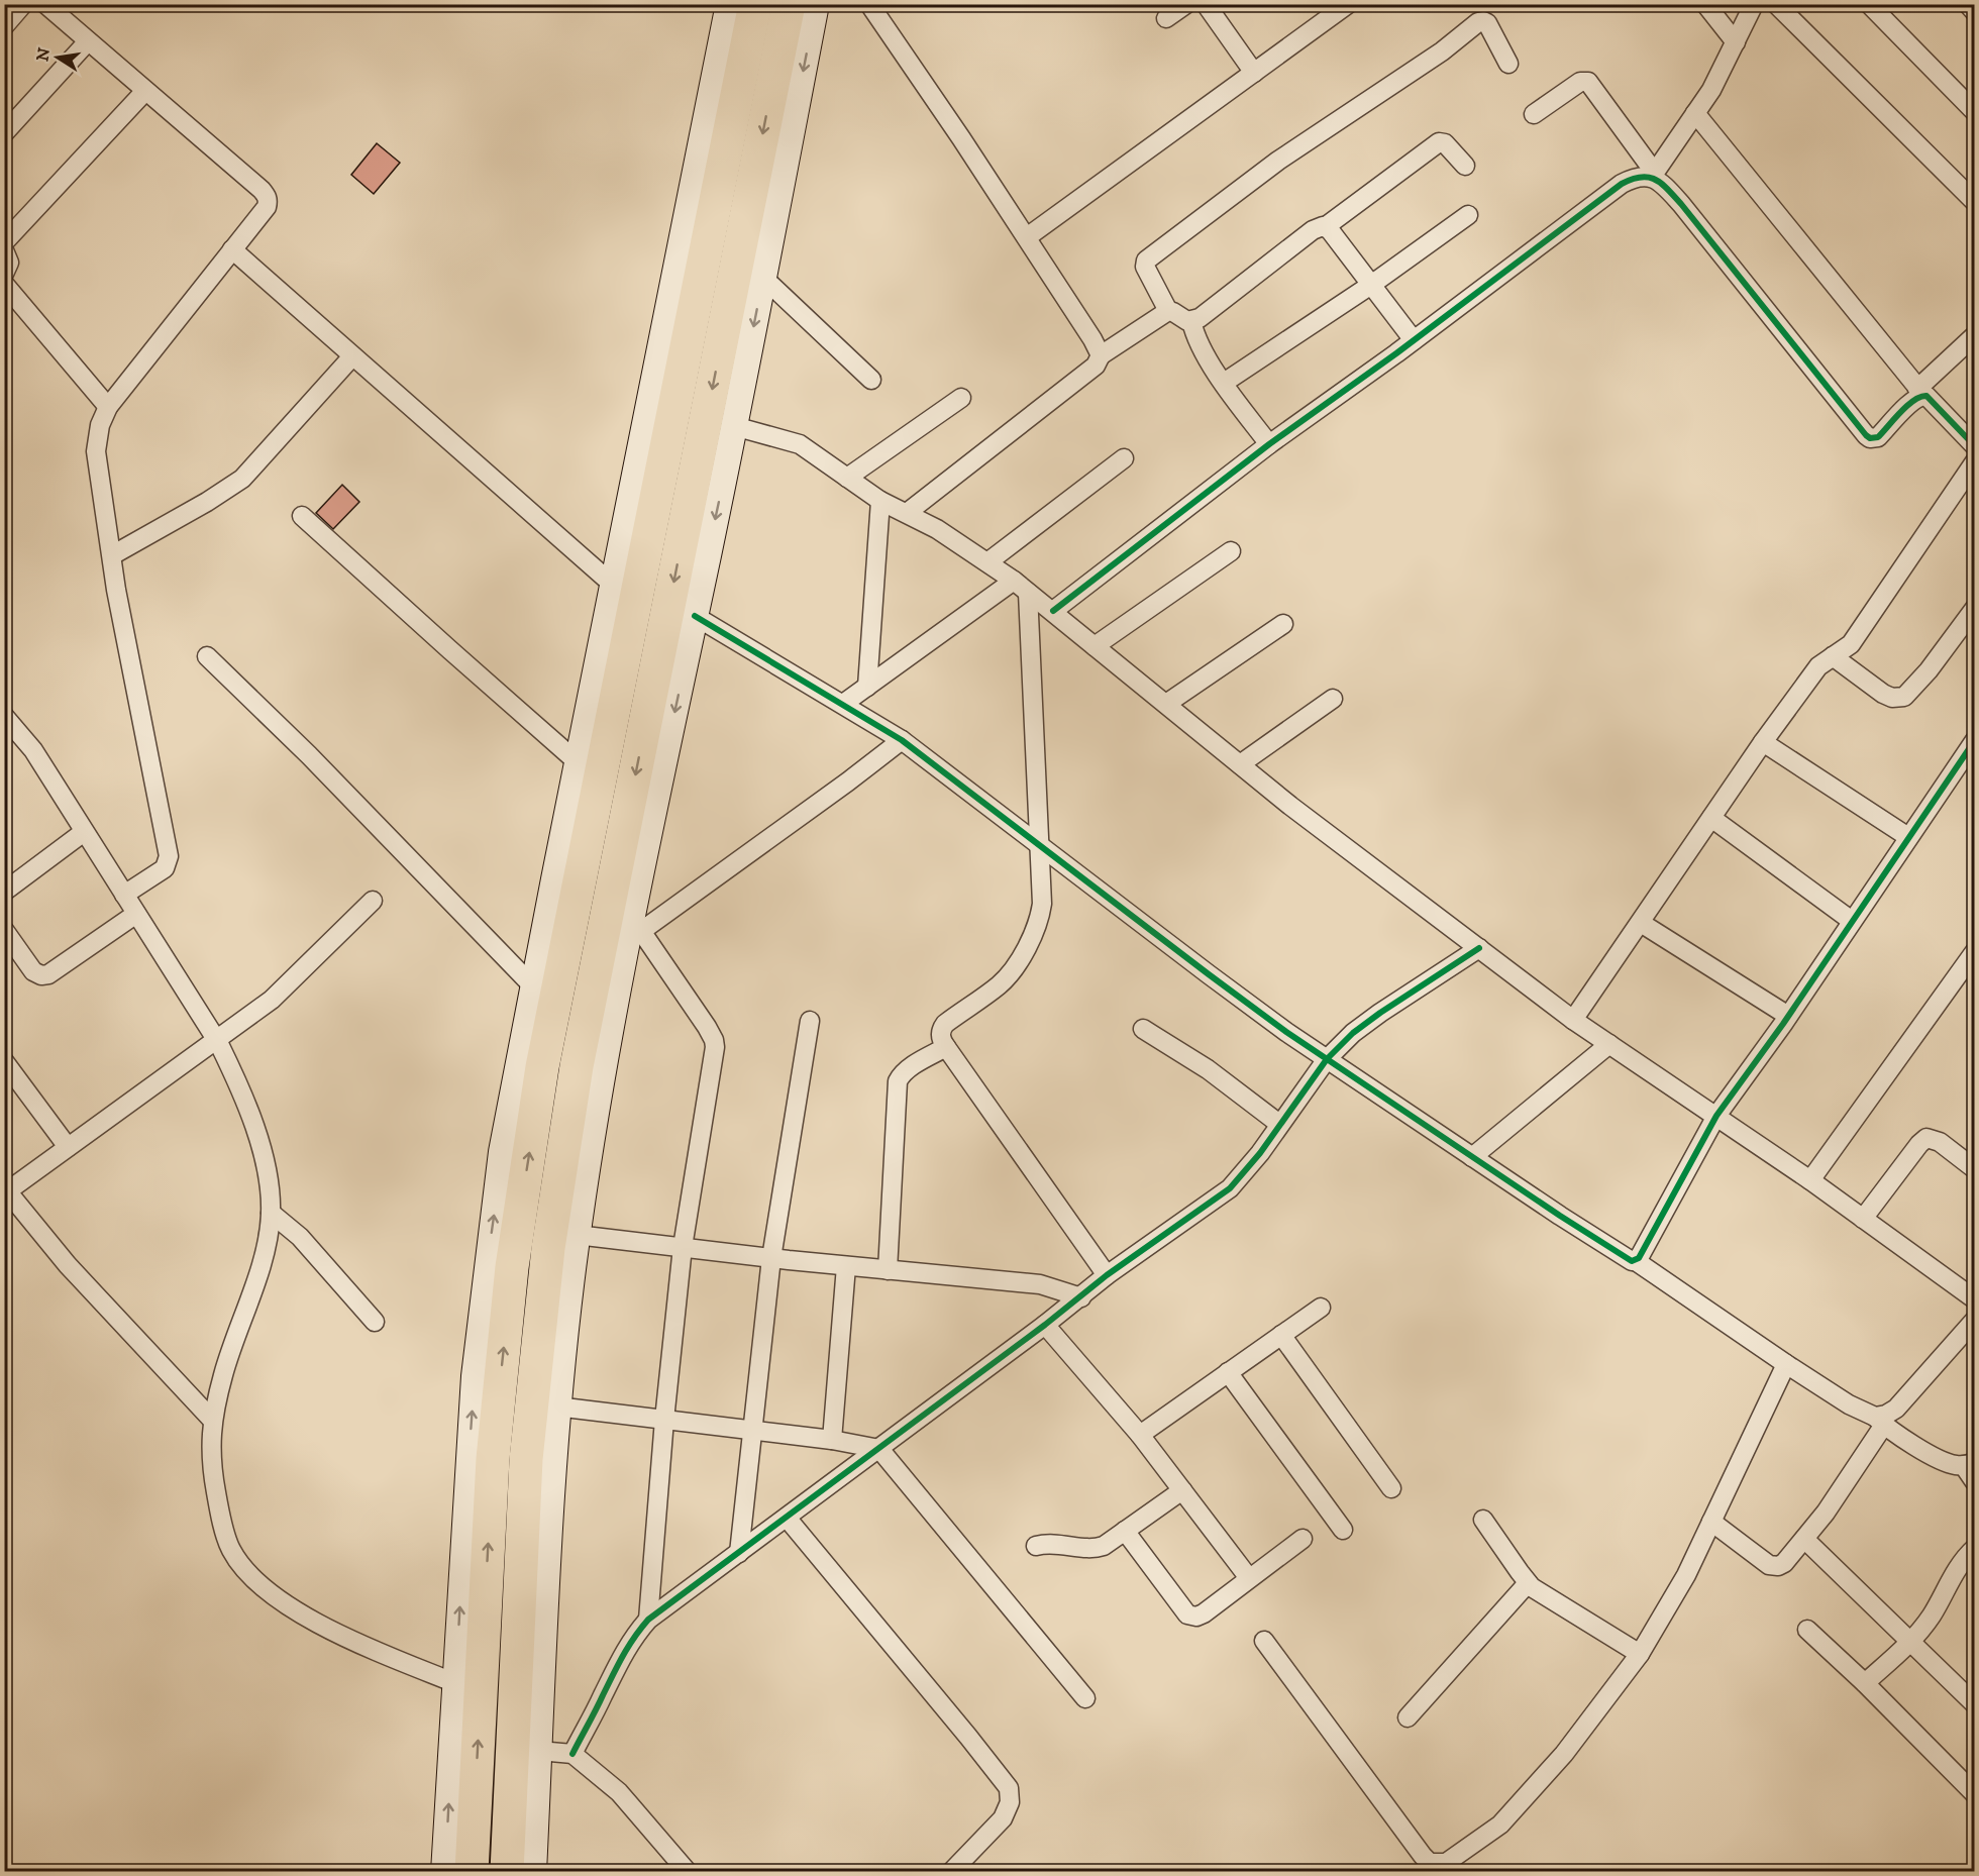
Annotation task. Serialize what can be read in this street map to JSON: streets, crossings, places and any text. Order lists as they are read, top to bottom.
{
  "north": "left"
}
